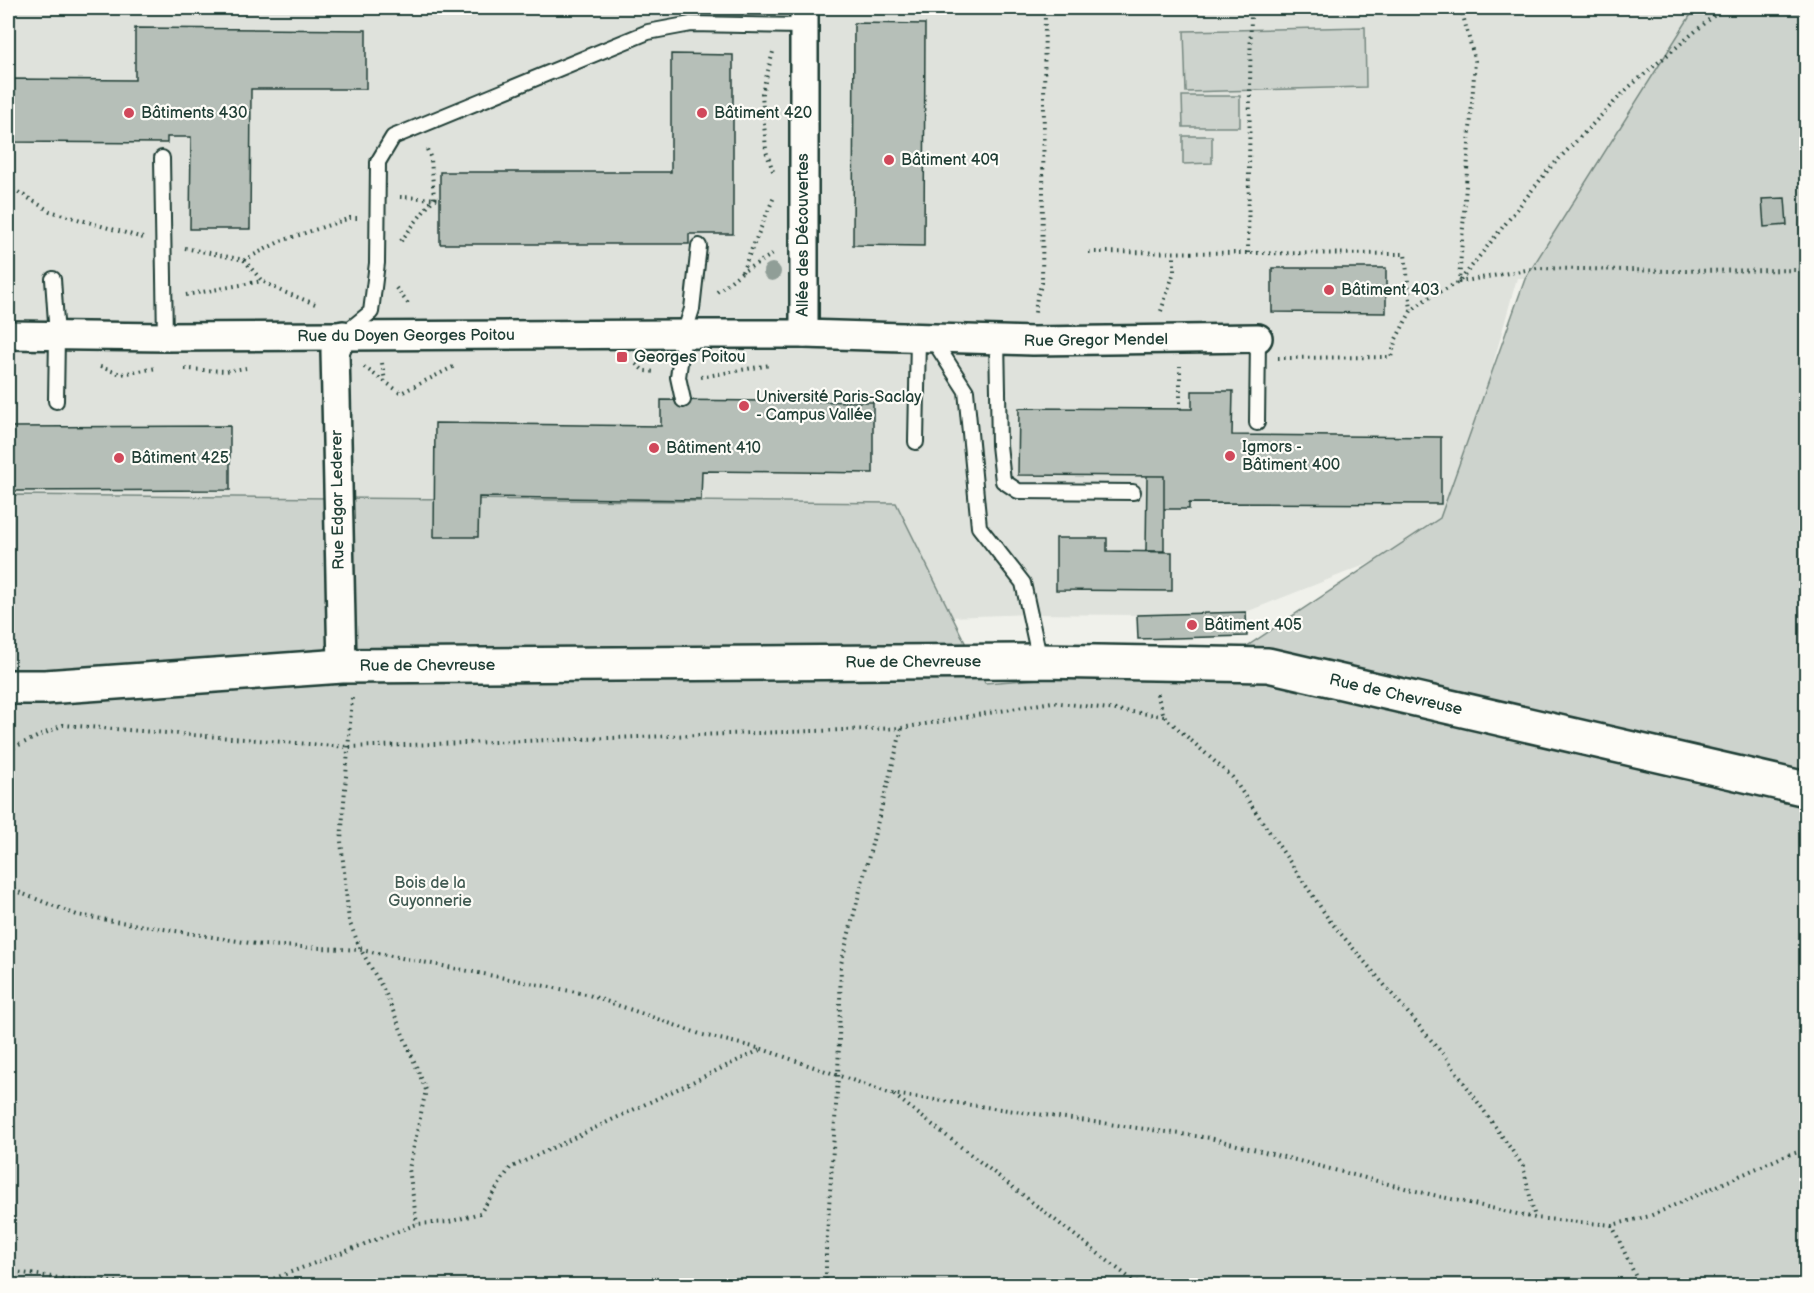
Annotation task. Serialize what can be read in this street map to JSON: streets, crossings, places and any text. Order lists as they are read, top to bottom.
{
  "streets": {
    "street": [
      "Allée des Découvertes",
      "Rue du Doyen Georges Poitou",
      "Rue Gregor Mendel",
      "Rue Edgar Lederer",
      "Rue de Chevreuse"
    ]
  },
  "crossings": [
    ["Allée des Découvertes", "Rue du Doyen Georges Poitou"],
    ["Allée des Découvertes", "Rue Gregor Mendel"],
    ["Rue du Doyen Georges Poitou", "Rue Edgar Lederer"],
    ["Rue Edgar Lederer", "Rue de Chevreuse"]
  ],
  "parks": ["Bois de la Guyonnerie"],
  "places": {
    "other": [
      "Bâtiments 430",
      "Bâtiment 420",
      "Bâtiment 409",
      "Bâtiment 403",
      "Université Paris-Saclay - Campus Vallée",
      "Bâtiment 410",
      "Igmors - Bâtiment 400",
      "Bâtiment 425",
      "Bâtiment 405"
    ],
    "transit": ["Georges Poitou"]
  }
}
